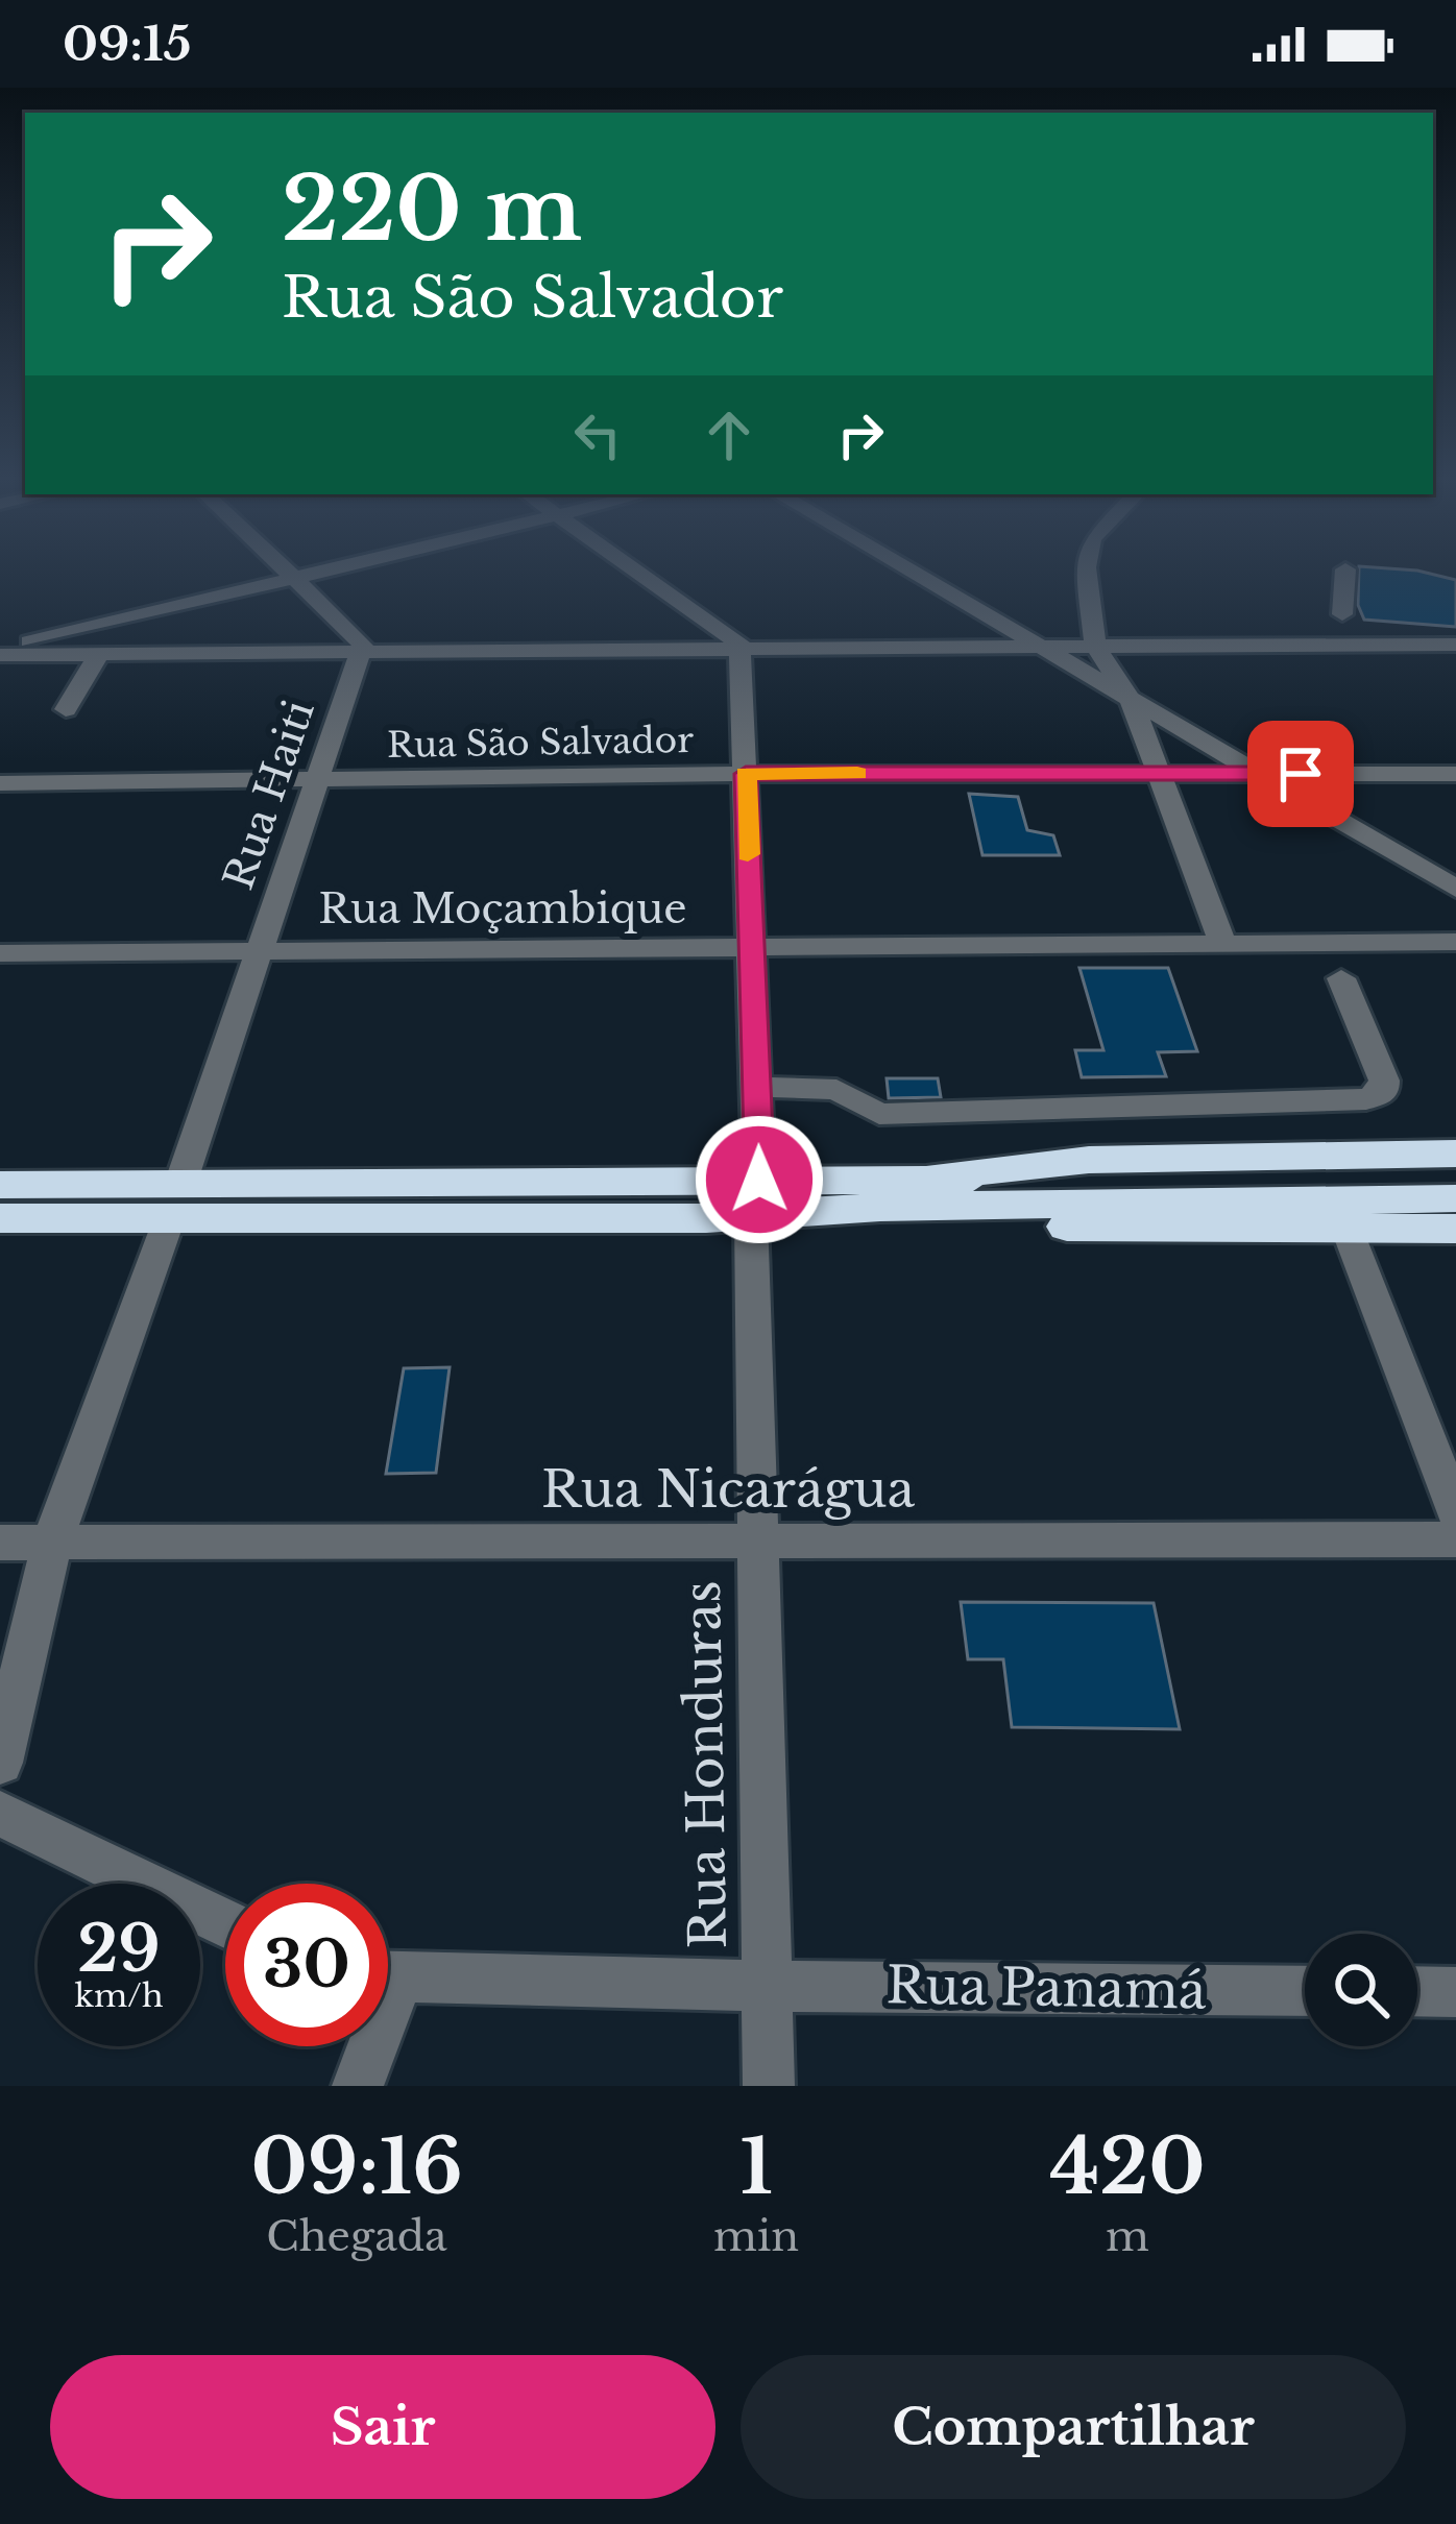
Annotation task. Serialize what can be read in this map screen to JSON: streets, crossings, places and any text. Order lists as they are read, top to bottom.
{
  "streets": {
    "street": [
      "Rua São Salvador",
      "Rua Haiti",
      "Rua Moçambique",
      "Rua Nicarágua",
      "Rua Honduras",
      "Rua Panamá"
    ]
  },
  "crossings": [
    ["Rua São Salvador", "Rua Haiti"],
    ["Rua São Salvador", "Rua Honduras"],
    ["Rua Haiti", "Rua Moçambique"],
    ["Rua Haiti", "Rua Nicarágua"],
    ["Rua Moçambique", "Rua Honduras"],
    ["Rua Nicarágua", "Rua Honduras"],
    ["Rua Honduras", "Rua Panamá"]
  ],
  "page": {
    "status": "09:15",
    "turn": ["220 m", "Rua São Salvador"],
    "speed": "29 km/h",
    "limit": "30",
    "eta": [
      "09:16",
      "Chegada",
      "1",
      "min",
      "420",
      "m"
    ],
    "buttons": ["Sair", "Compartilhar"]
  }
}
